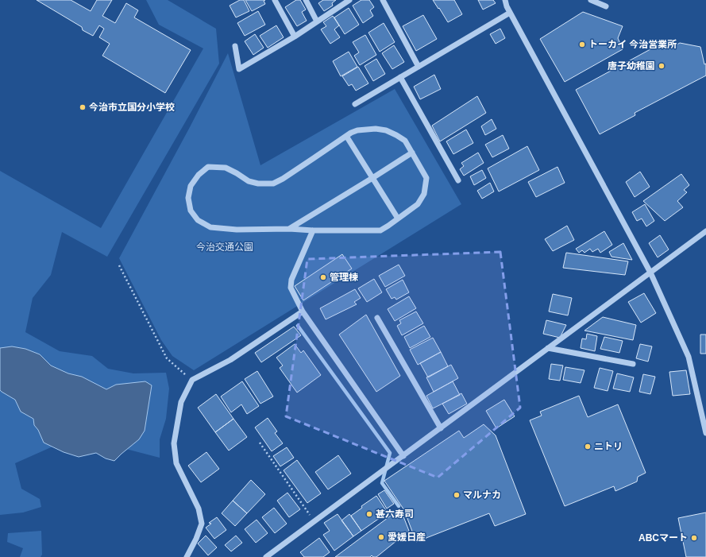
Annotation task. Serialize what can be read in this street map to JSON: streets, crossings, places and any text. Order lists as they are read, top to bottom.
{
  "parks": ["今治交通公園"],
  "places": [
    "トーカイ 今治営業所",
    "唐子幼稚園",
    "今治市立国分小学校",
    "管理棟",
    "ニトリ",
    "マルナカ",
    "甚六寿司",
    "愛媛日産",
    "ABCマート"
  ]
}
